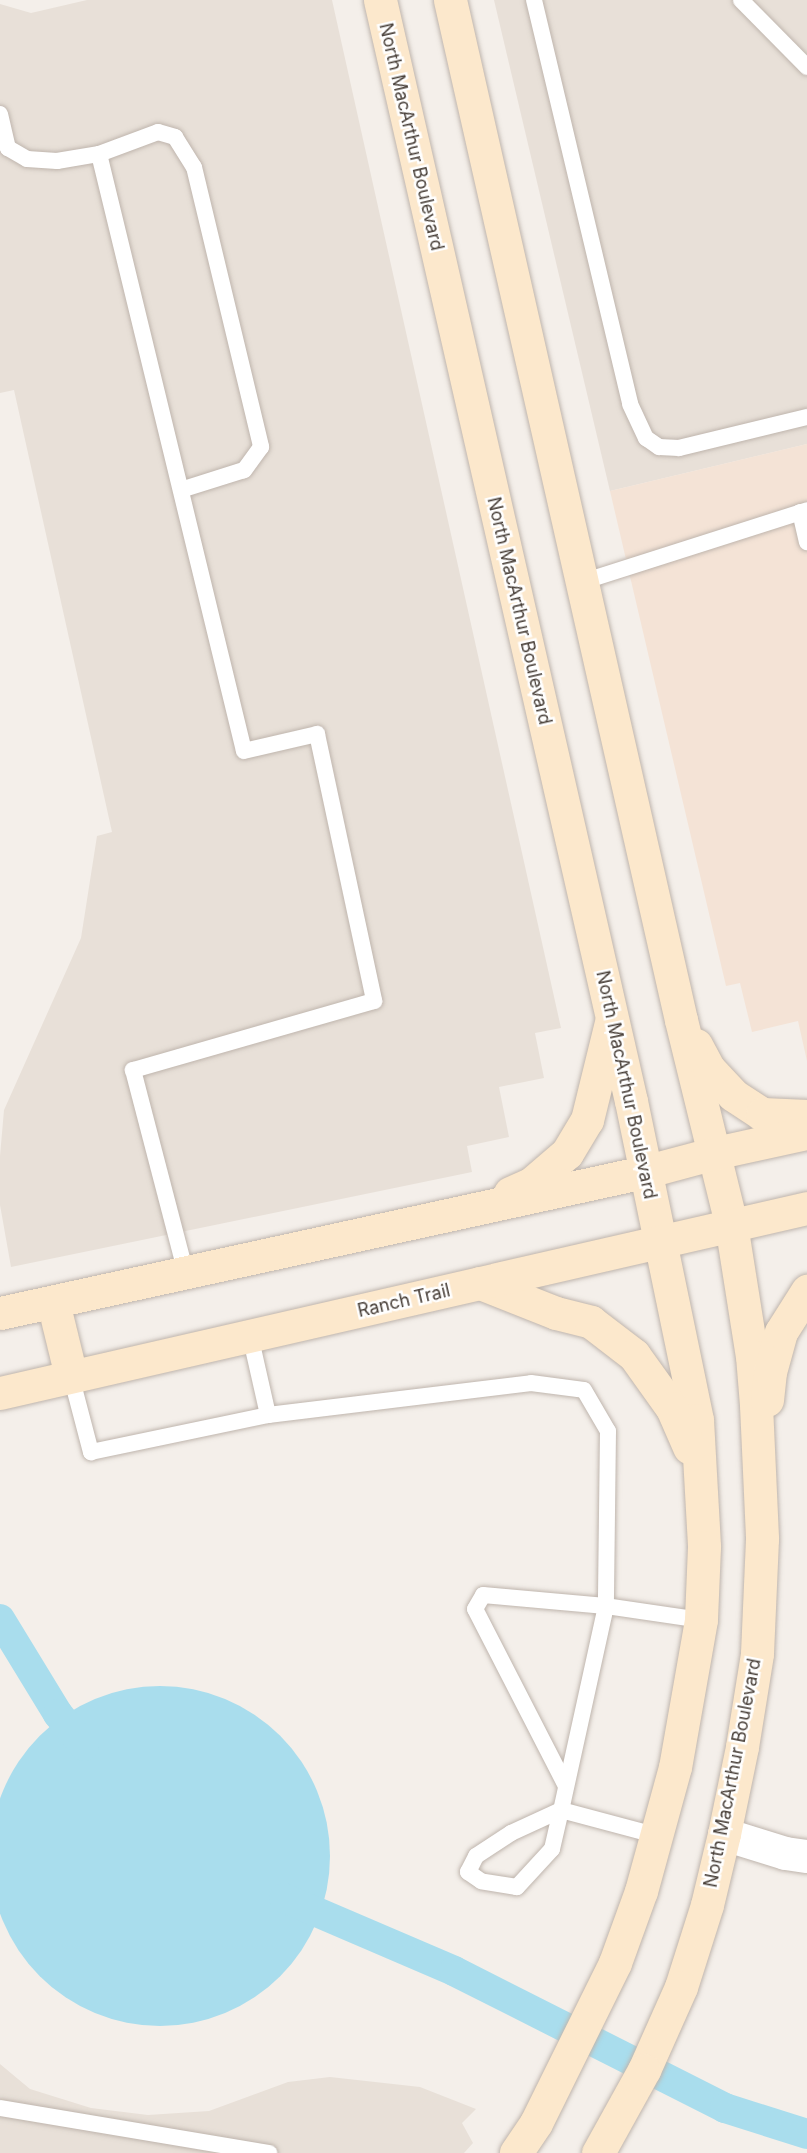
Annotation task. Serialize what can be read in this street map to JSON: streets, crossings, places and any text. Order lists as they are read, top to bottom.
{
  "streets": {
    "main road": ["North MacArthur Boulevard", "Ranch Trail"]
  },
  "crossings": [
    ["North MacArthur Boulevard", "Ranch Trail"]
  ]
}
